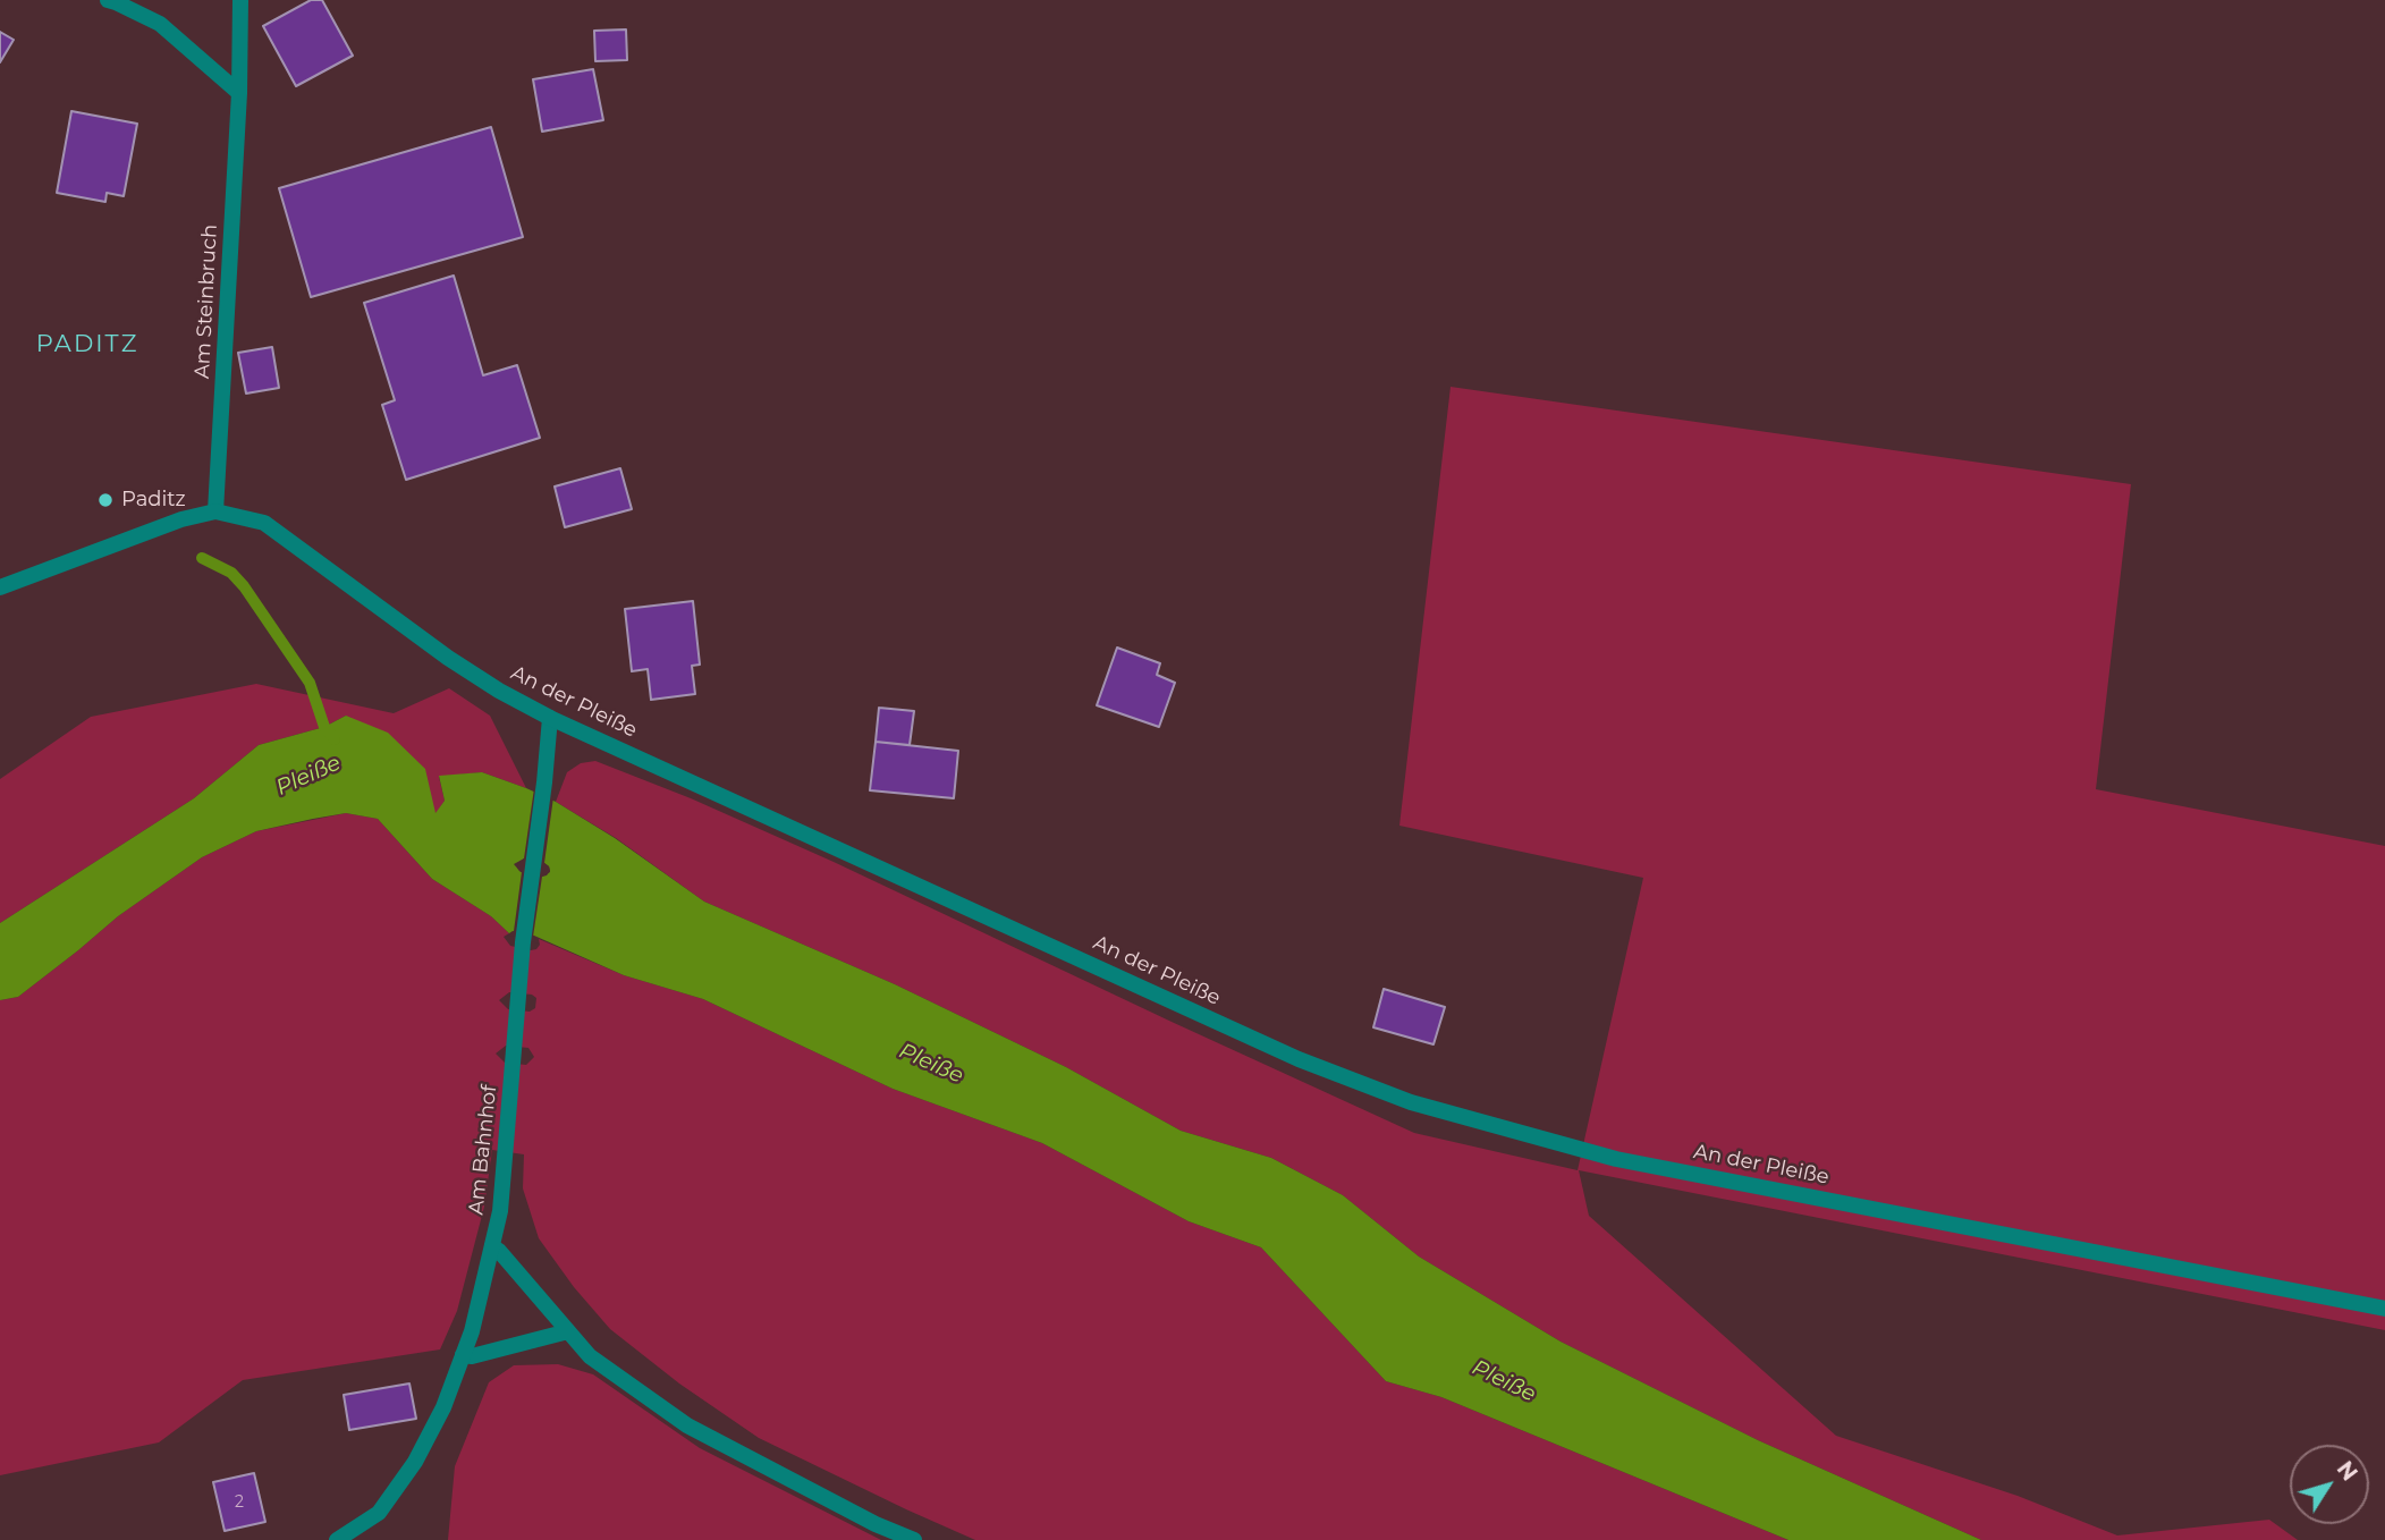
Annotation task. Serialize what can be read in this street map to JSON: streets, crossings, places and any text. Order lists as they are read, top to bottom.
{
  "streets": {
    "street": ["Am Steinbruch", "An der Pleiße", "Am Bahnhof"]
  },
  "crossings": [
    ["Am Steinbruch", "An der Pleiße"],
    ["An der Pleiße", "Am Bahnhof"]
  ],
  "districts": ["PADITZ"],
  "water": ["Pleiße"],
  "places": ["Paditz"],
  "house_numbers": ["2"],
  "north": "top right"
}
